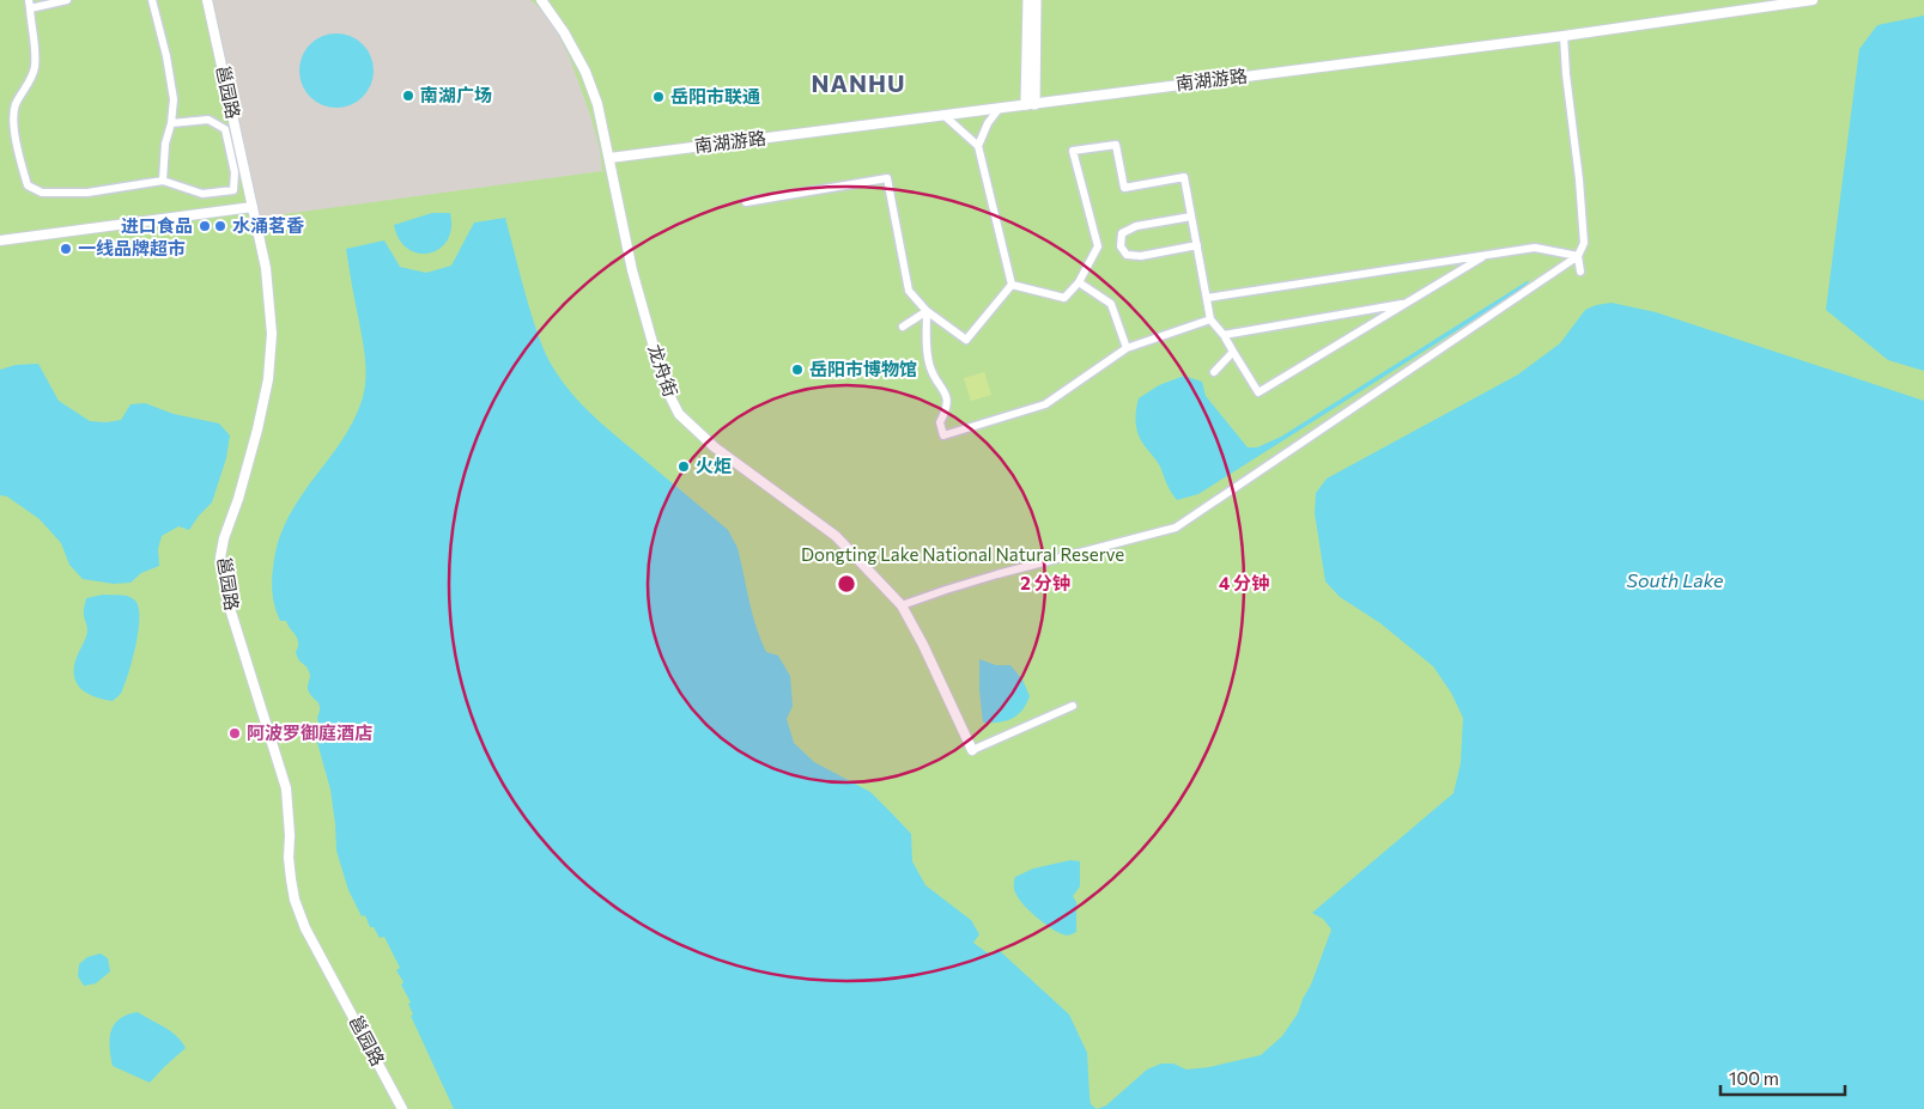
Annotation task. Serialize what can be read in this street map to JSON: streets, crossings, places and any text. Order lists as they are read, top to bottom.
{
  "streets": {
    "street": ["南湖游路", "邕园路", "龙舟街"]
  },
  "crossings": [
    ["南湖游路", "龙舟街"]
  ],
  "districts": ["NANHU"],
  "water": ["South Lake"],
  "parks": ["Dongting Lake National Natural Reserve"],
  "places": [
    "南湖广场",
    "岳阳市联通",
    "进口食品",
    "水涌茗香",
    "一线品牌超市",
    "岳阳市博物馆",
    "火炬",
    "阿波罗御庭酒店"
  ],
  "scale_bar": "100 m",
  "rings": ["2 分钟", "4 分钟"]
}
